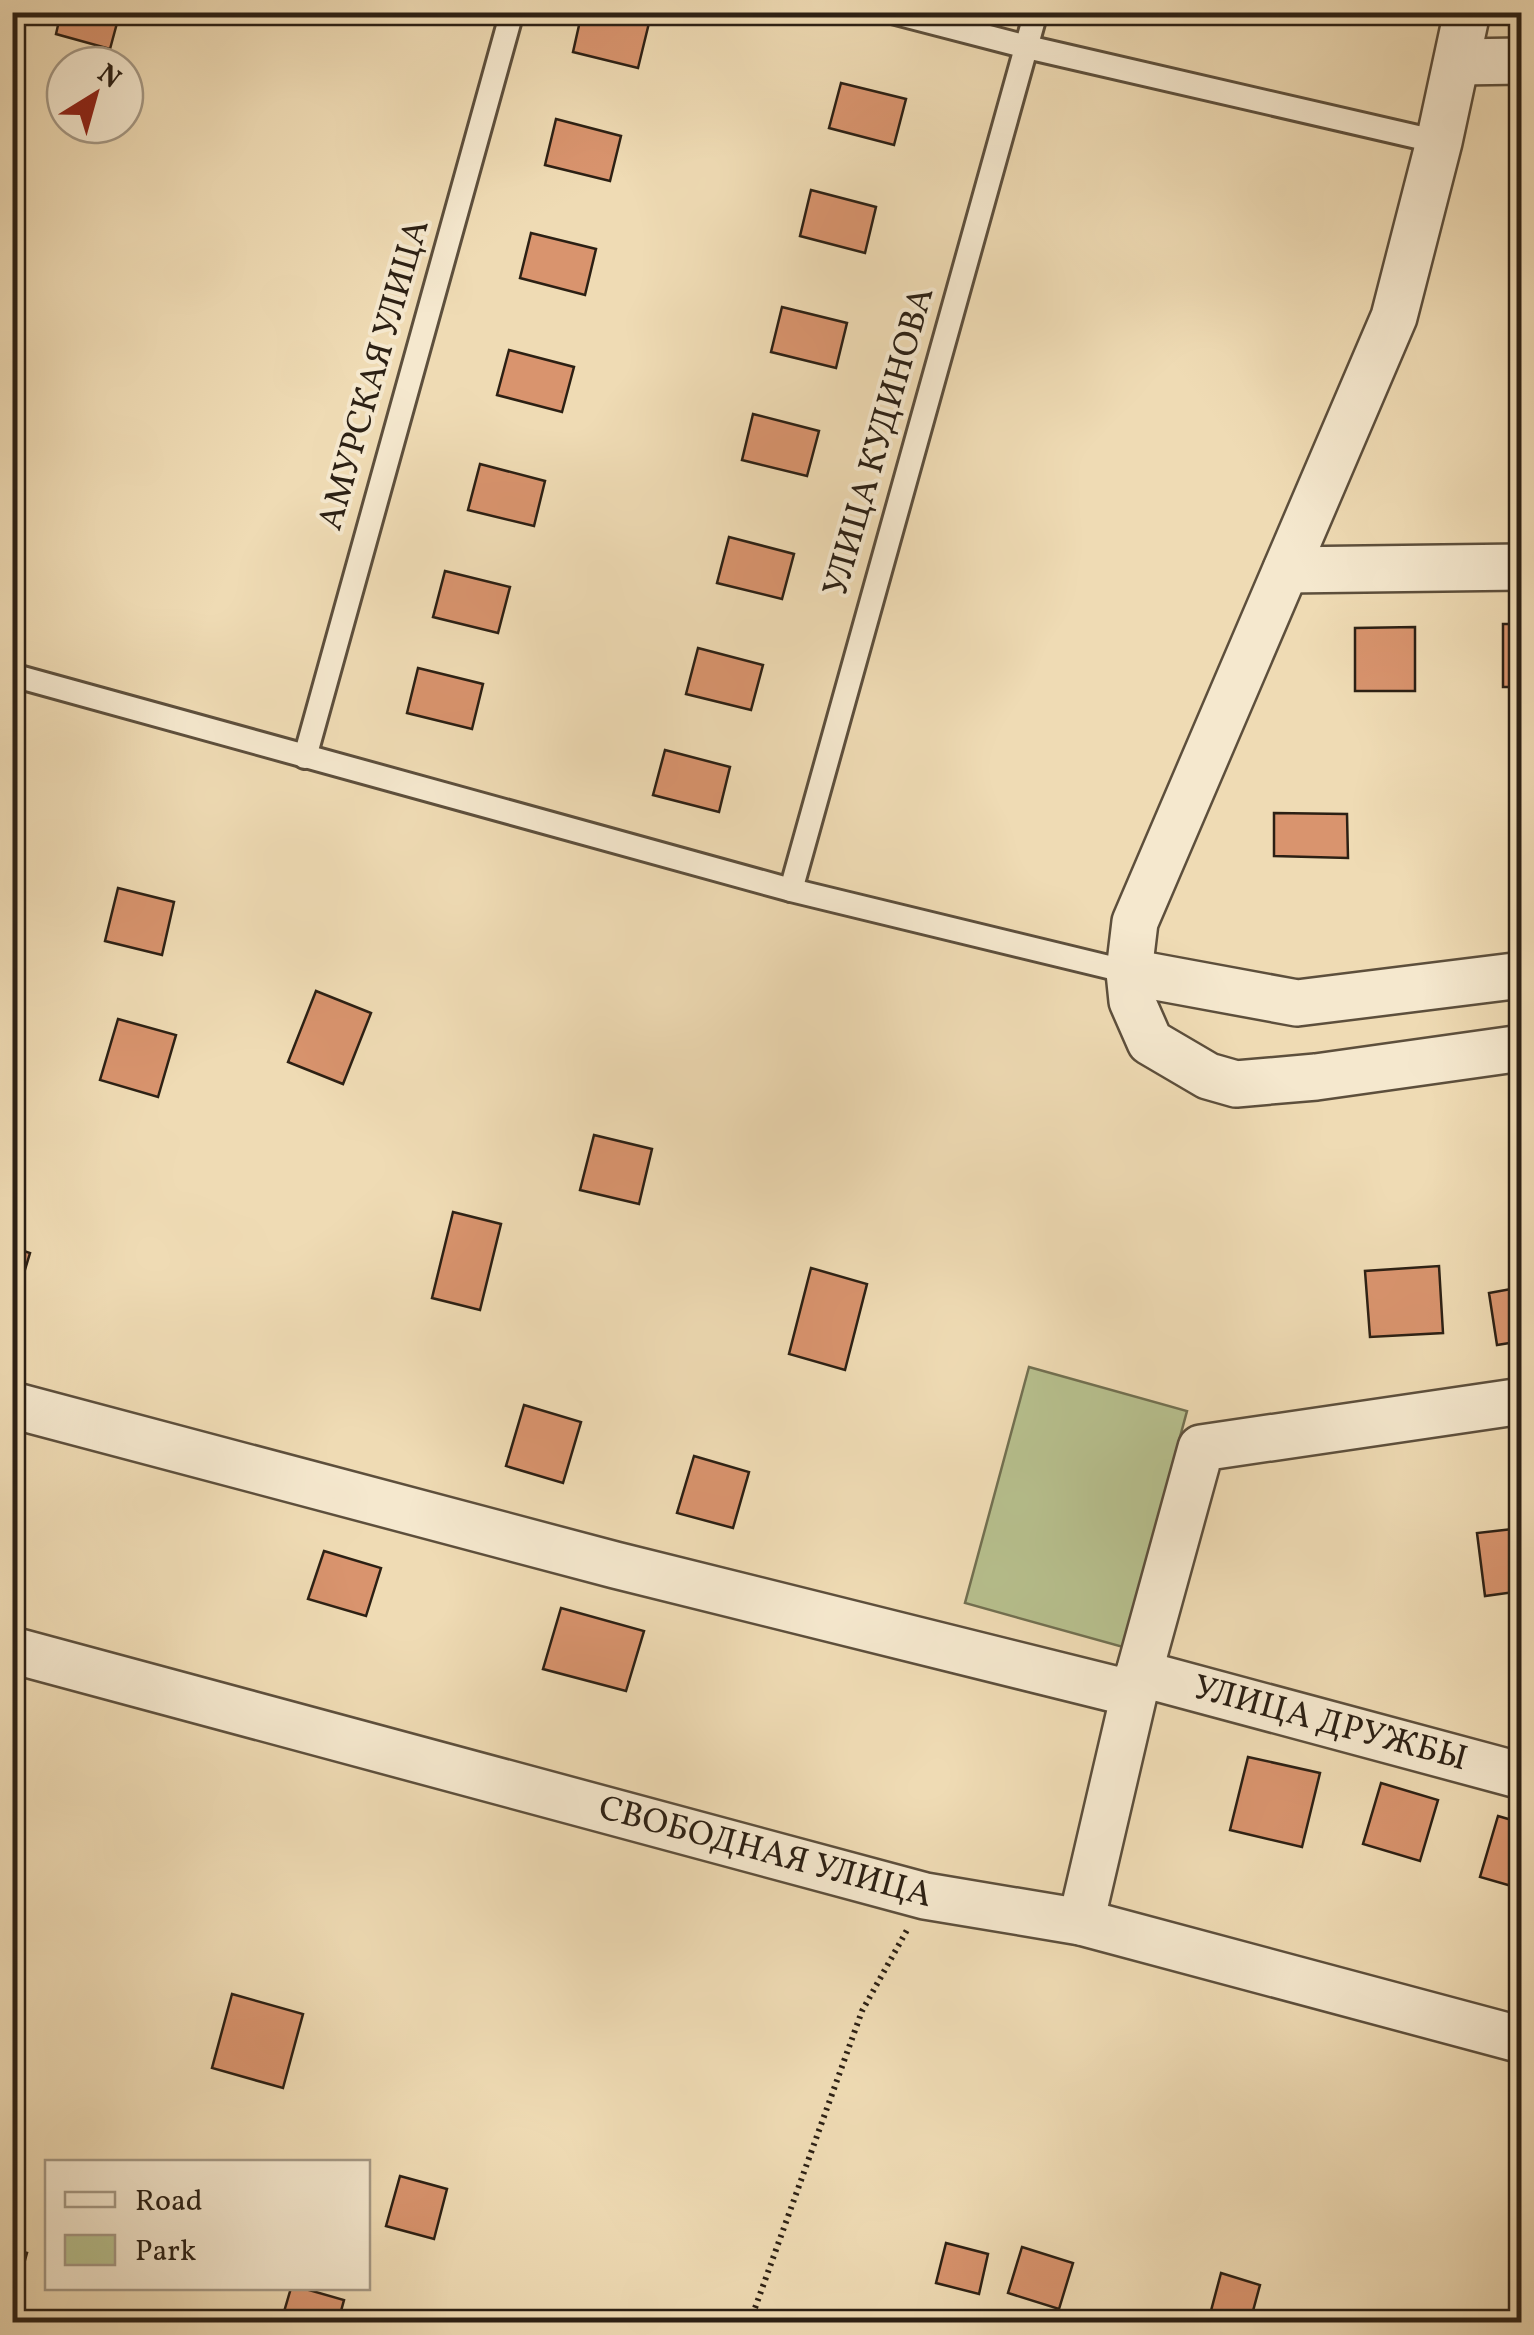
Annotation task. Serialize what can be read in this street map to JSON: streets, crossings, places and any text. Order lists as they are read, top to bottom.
{
  "streets": {
    "street": ["УЛИЦА ДРУЖБЫ", "СВОБОДНАЯ УЛИЦА"],
    "lane": ["АМУРСКАЯ УЛИЦА", "УЛИЦА КУДИНОВА"]
  },
  "legend": ["Road", "Park"],
  "north": "top right"
}
